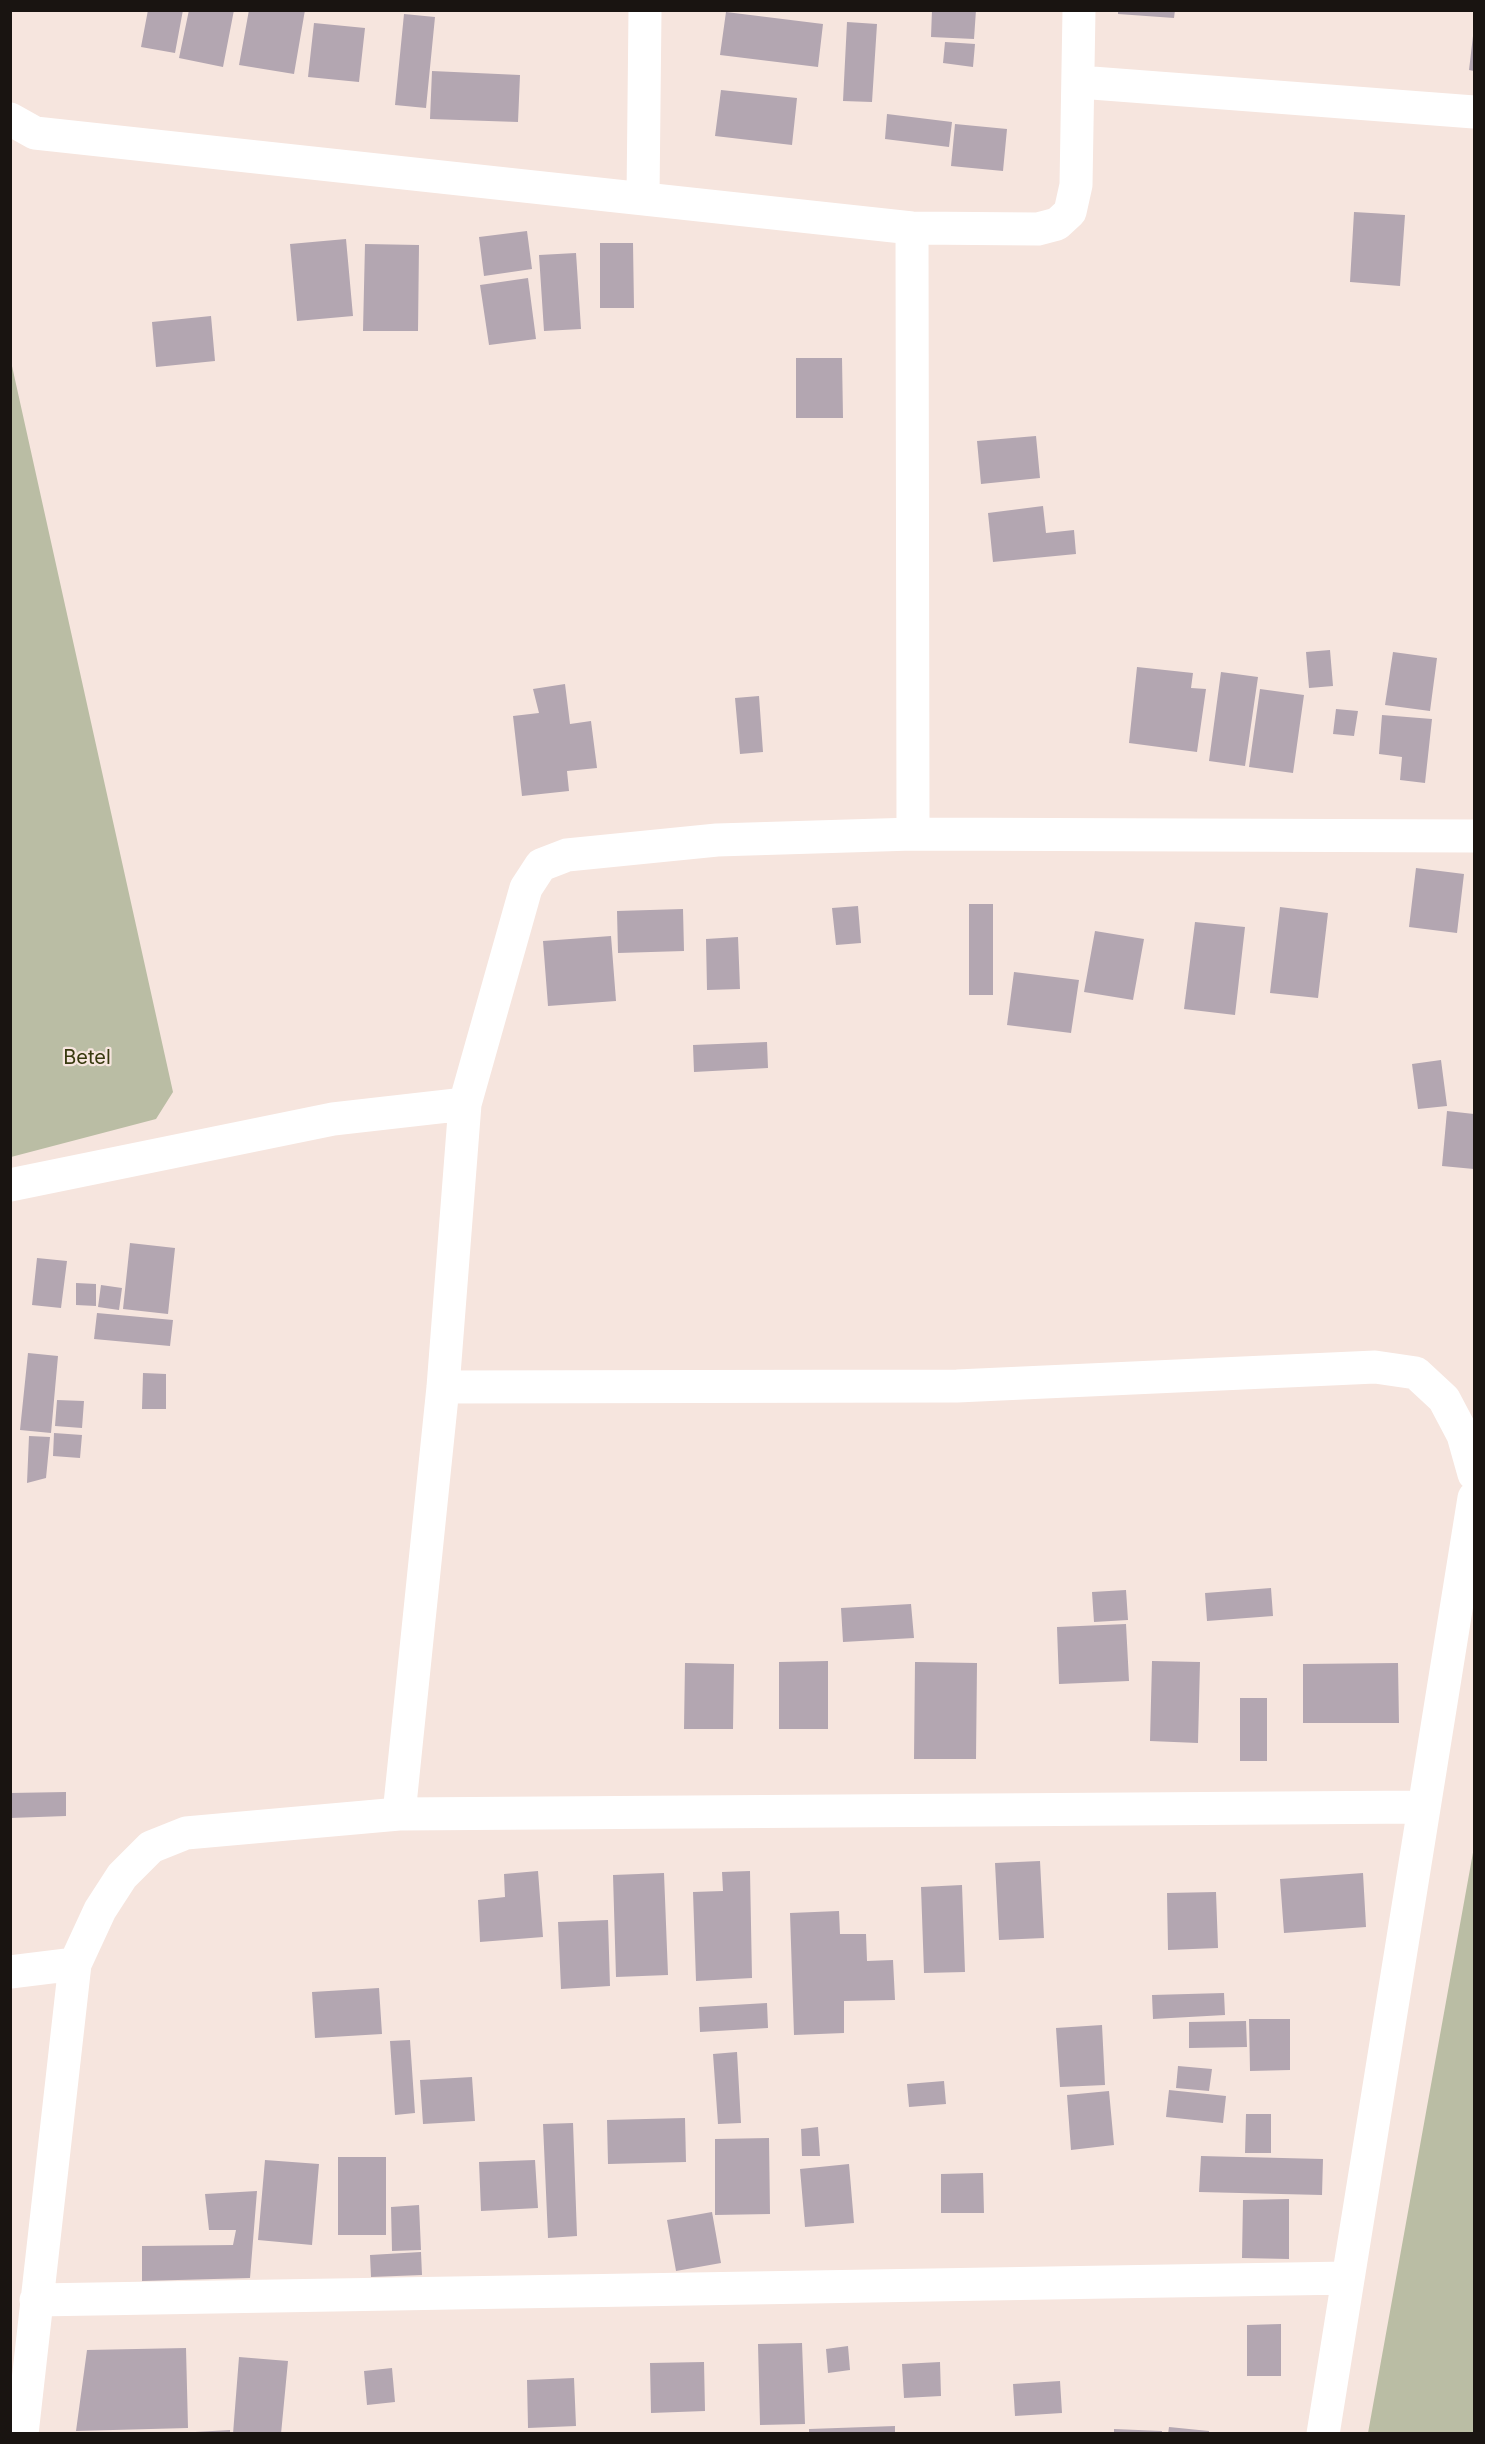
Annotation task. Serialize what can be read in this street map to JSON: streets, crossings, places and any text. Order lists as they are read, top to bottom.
{
  "parks": ["Betel"]
}
